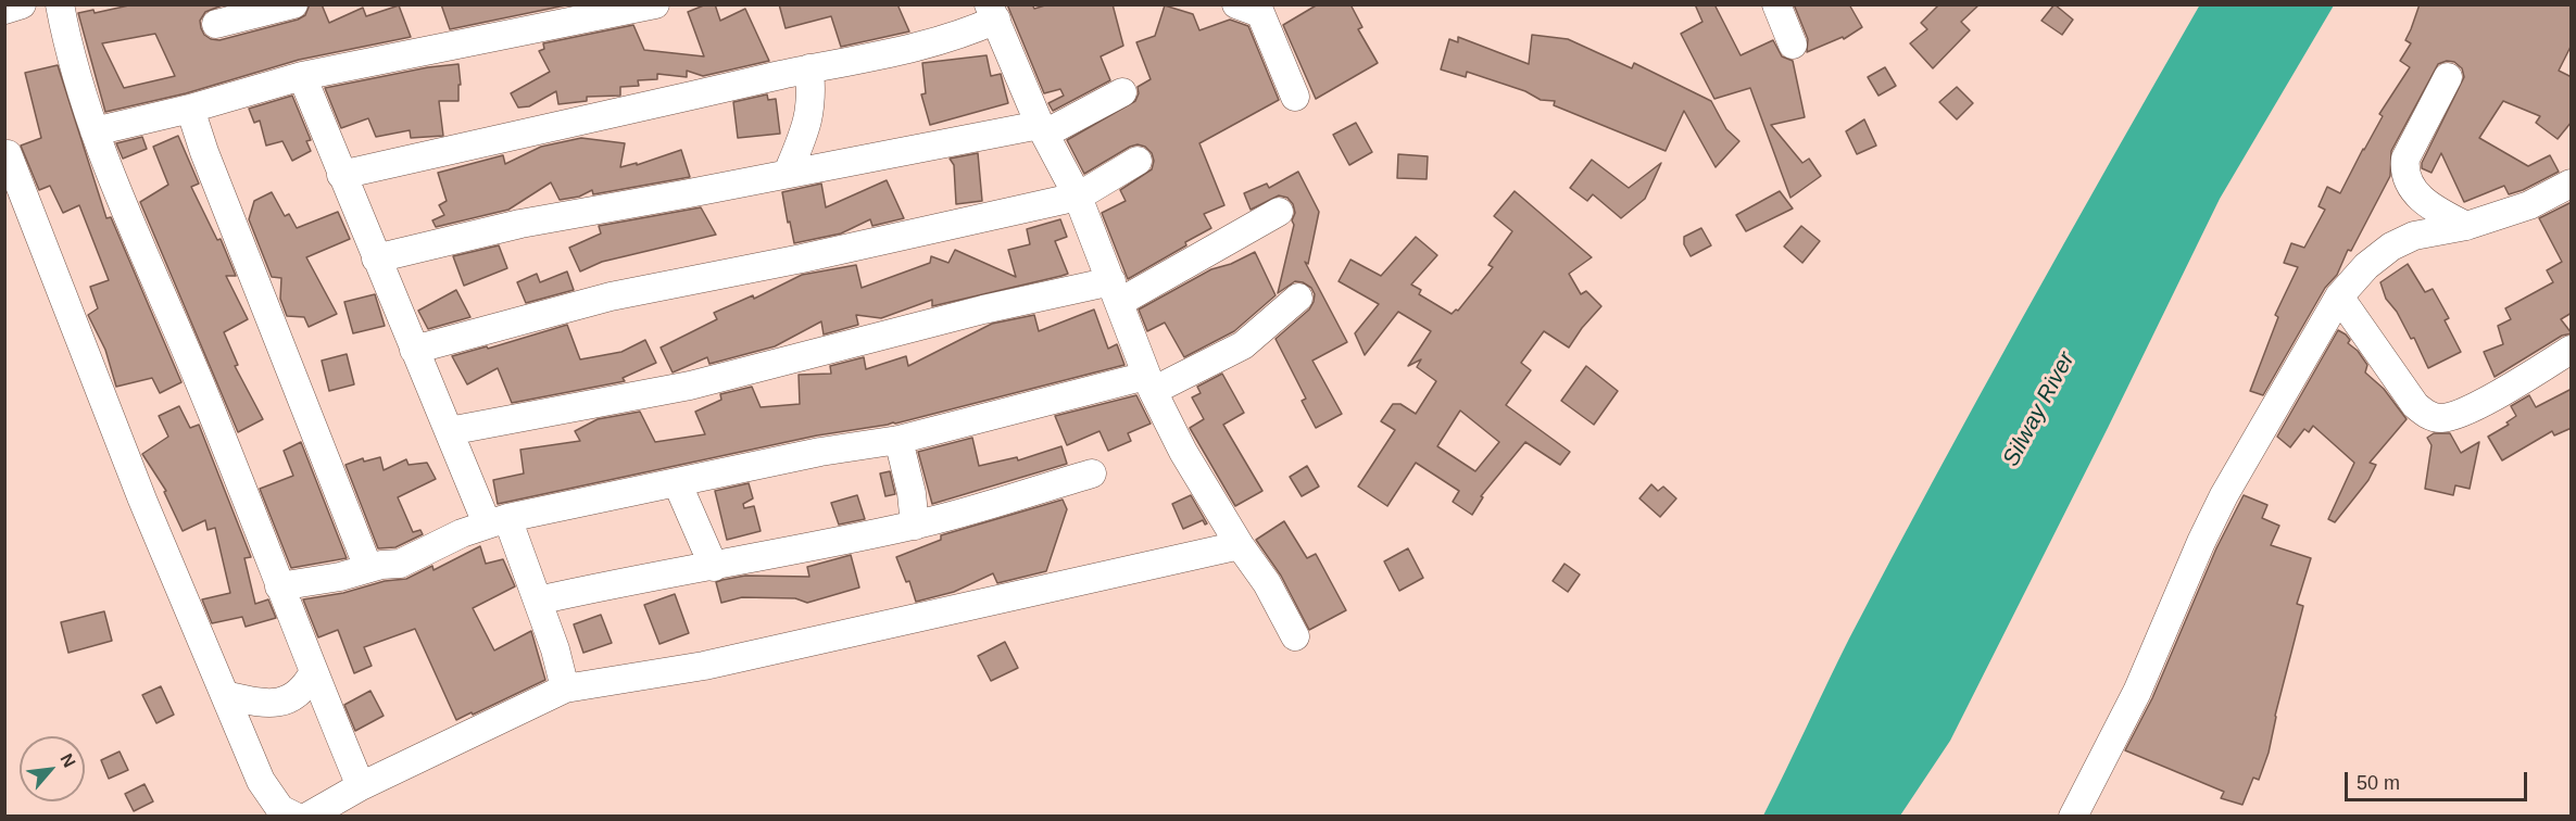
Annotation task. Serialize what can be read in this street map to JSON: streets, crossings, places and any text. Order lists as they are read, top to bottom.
{
  "water": ["Silway River"],
  "scale_bar": "50 m",
  "north": "top right"
}
